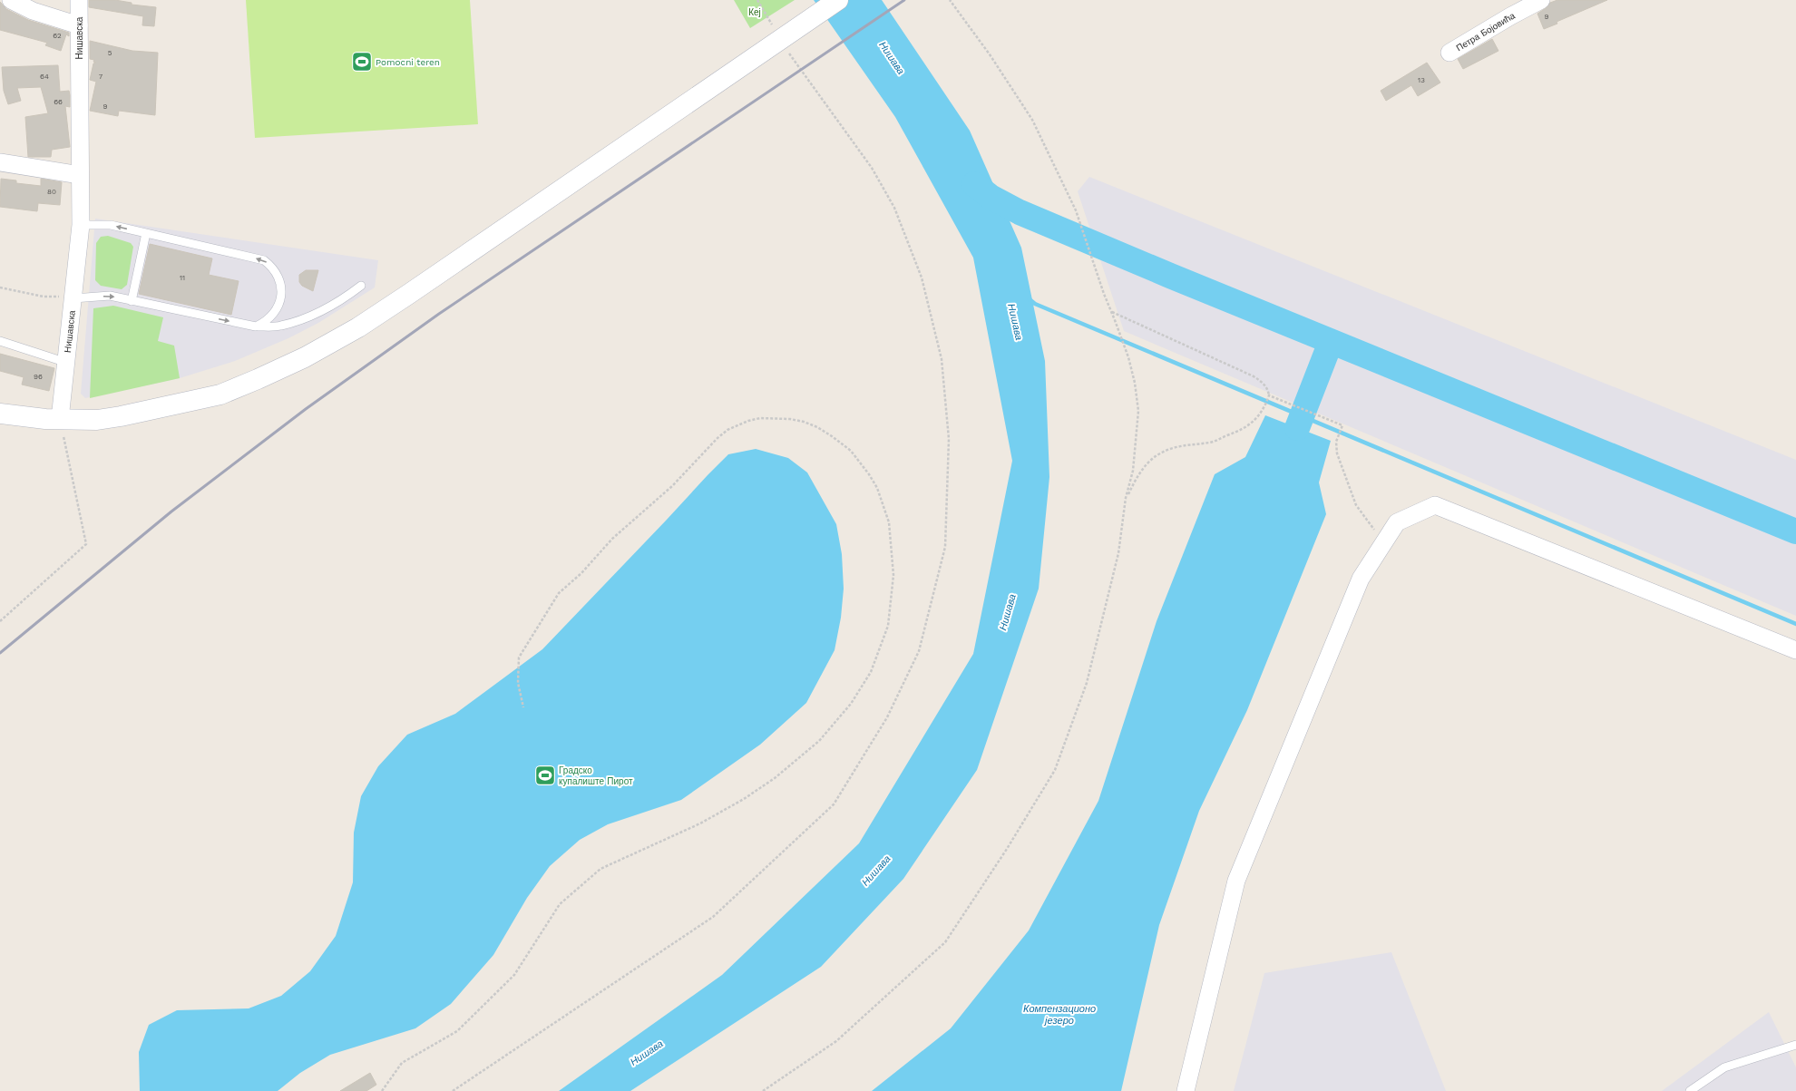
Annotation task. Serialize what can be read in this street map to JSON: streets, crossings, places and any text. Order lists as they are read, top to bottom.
{
  "streets": {
    "street": ["Петра Бојовића", "Нишавска"]
  },
  "water": ["Нишава", "Компензационо језеро"],
  "parks": ["Кеј"],
  "places": {
    "sports": ["Pomocni teren", "Градско купалиште Пирот"]
  },
  "house_numbers": [
    "9",
    "62",
    "5",
    "64",
    "7",
    "13",
    "66",
    "9",
    "80",
    "11",
    "96"
  ]
}
